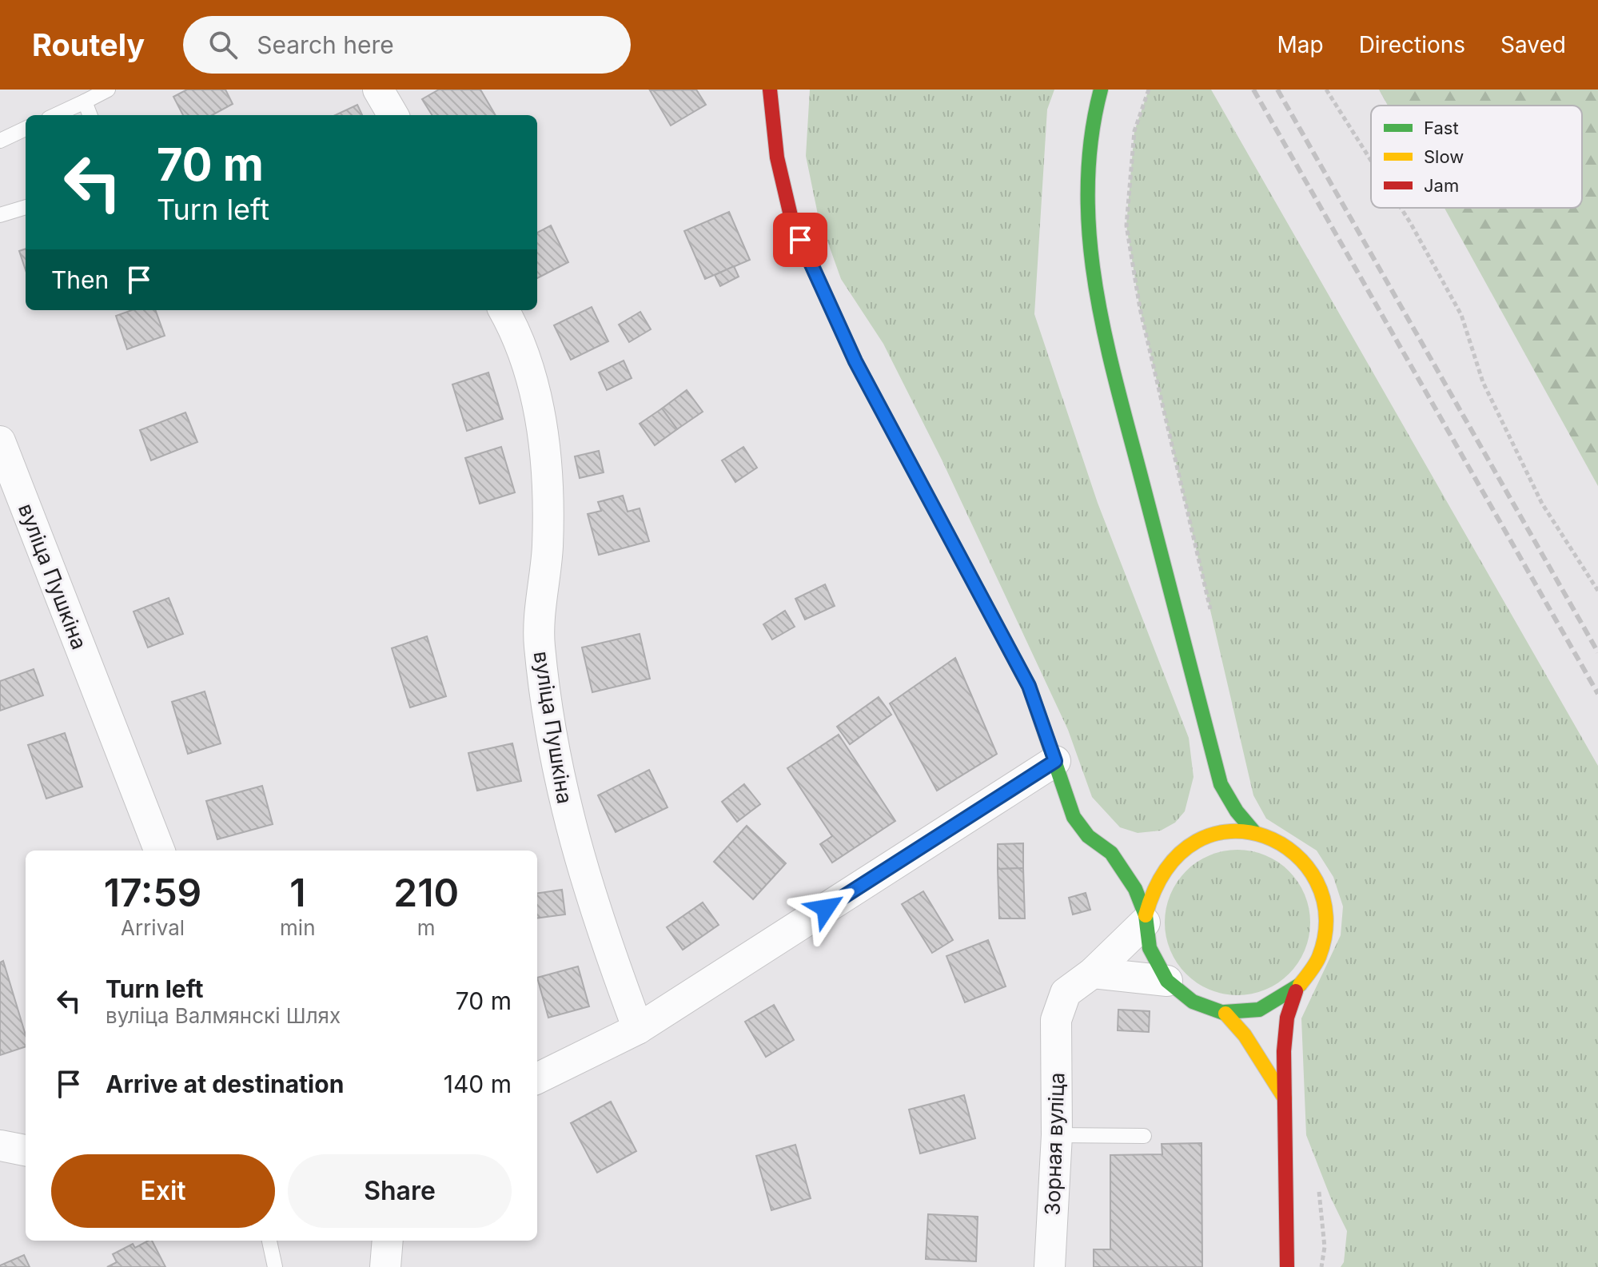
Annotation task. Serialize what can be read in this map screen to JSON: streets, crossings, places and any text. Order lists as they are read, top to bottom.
{
  "streets": {
    "street": ["вуліца Пушкіна", "Зорная вуліца"]
  },
  "legend": ["Fast", "Slow", "Jam"],
  "page": {
    "header": "Routely",
    "search": "Search here",
    "nav": ["Map", "Directions", "Saved"],
    "turn": ["70 m", "Turn left"],
    "then": "Then",
    "eta": [
      "17:59",
      "Arrival",
      "1",
      "min",
      "210",
      "m"
    ],
    "list": [
      {
        "name": "Turn left",
        "note": "вуліца Валмянскі Шлях",
        "value": "70 m"
      },
      {
        "name": "Arrive at destination",
        "value": "140 m"
      }
    ],
    "buttons": ["Exit", "Share"]
  }
}
